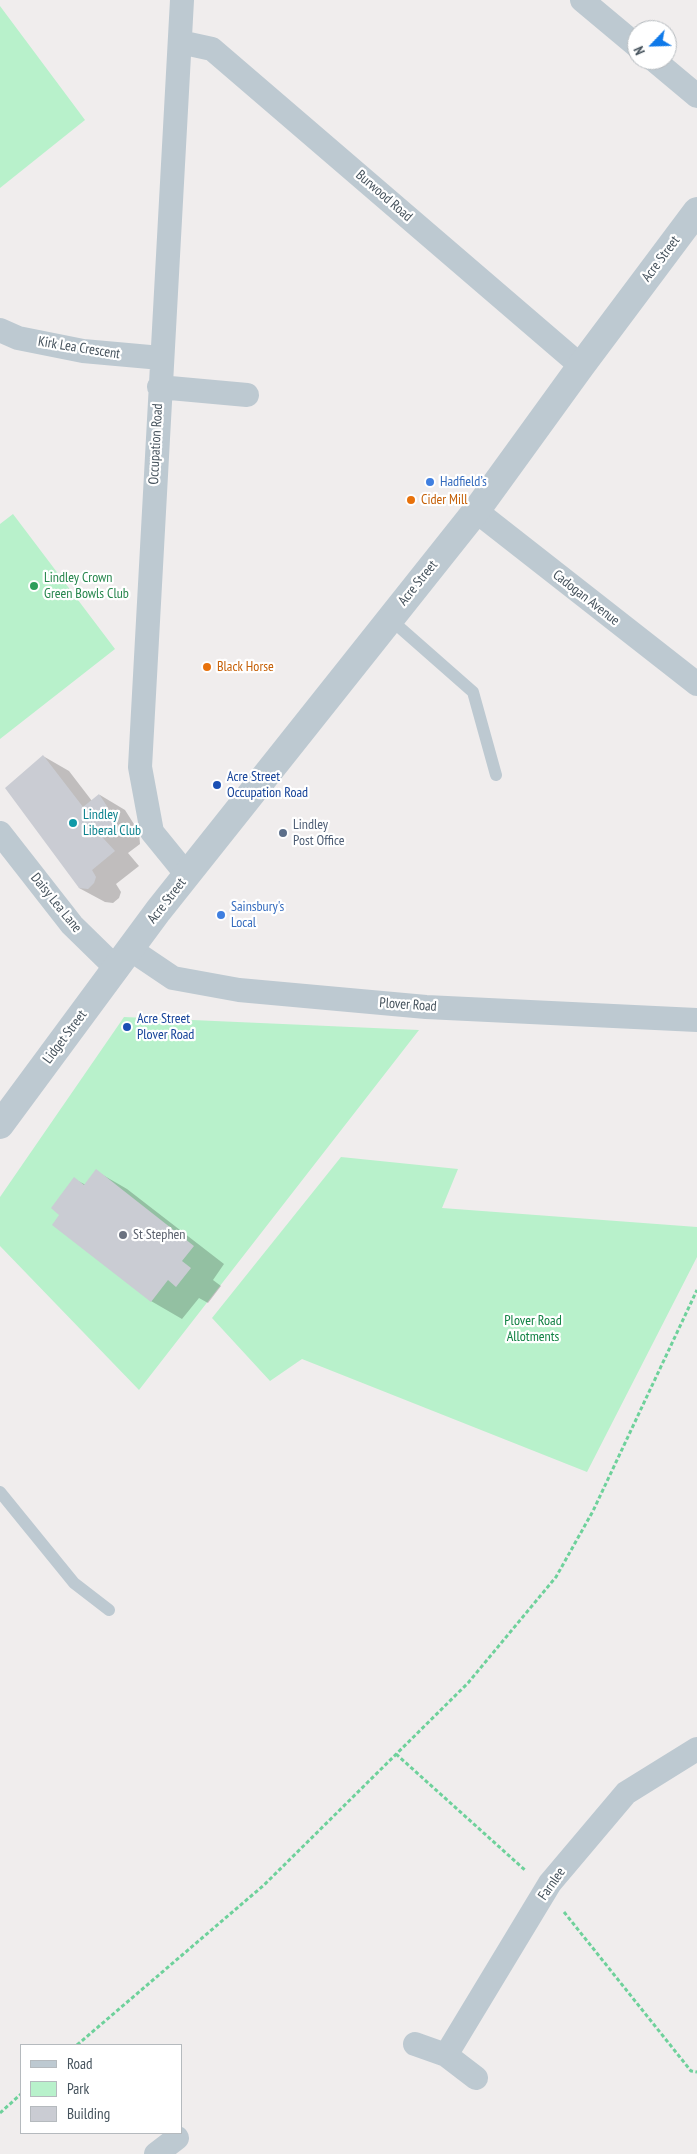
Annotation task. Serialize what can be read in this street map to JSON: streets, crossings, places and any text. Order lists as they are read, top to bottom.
{
  "streets": {
    "street": [
      "Burwood Road",
      "Acre Street",
      "Kirk Lea Crescent",
      "Occupation Road",
      "Cadogan Avenue",
      "Daisy Lea Lane",
      "Plover Road",
      "Lidget Street",
      "Farnlee"
    ]
  },
  "crossings": [
    ["Burwood Road", "Acre Street"],
    ["Burwood Road", "Occupation Road"],
    ["Acre Street", "Occupation Road"],
    ["Acre Street", "Cadogan Avenue"],
    ["Acre Street", "Daisy Lea Lane"],
    ["Acre Street", "Plover Road"],
    ["Acre Street", "Lidget Street"],
    ["Kirk Lea Crescent", "Occupation Road"],
    ["Daisy Lea Lane", "Plover Road"],
    ["Daisy Lea Lane", "Lidget Street"],
    ["Plover Road", "Lidget Street"]
  ],
  "parks": ["Plover Road Allotments"],
  "places": [
    "Hadfield’s",
    "Cider Mill",
    "Lindley Crown Green Bowls Club",
    "Black Horse",
    "Acre Street Occupation Road",
    "Lindley Liberal Club",
    "Lindley Post Office",
    "Sainsbury's Local",
    "Acre Street Plover Road",
    "St Stephen"
  ],
  "legend": ["Road", "Park", "Building"],
  "north": "bottom left"
}
